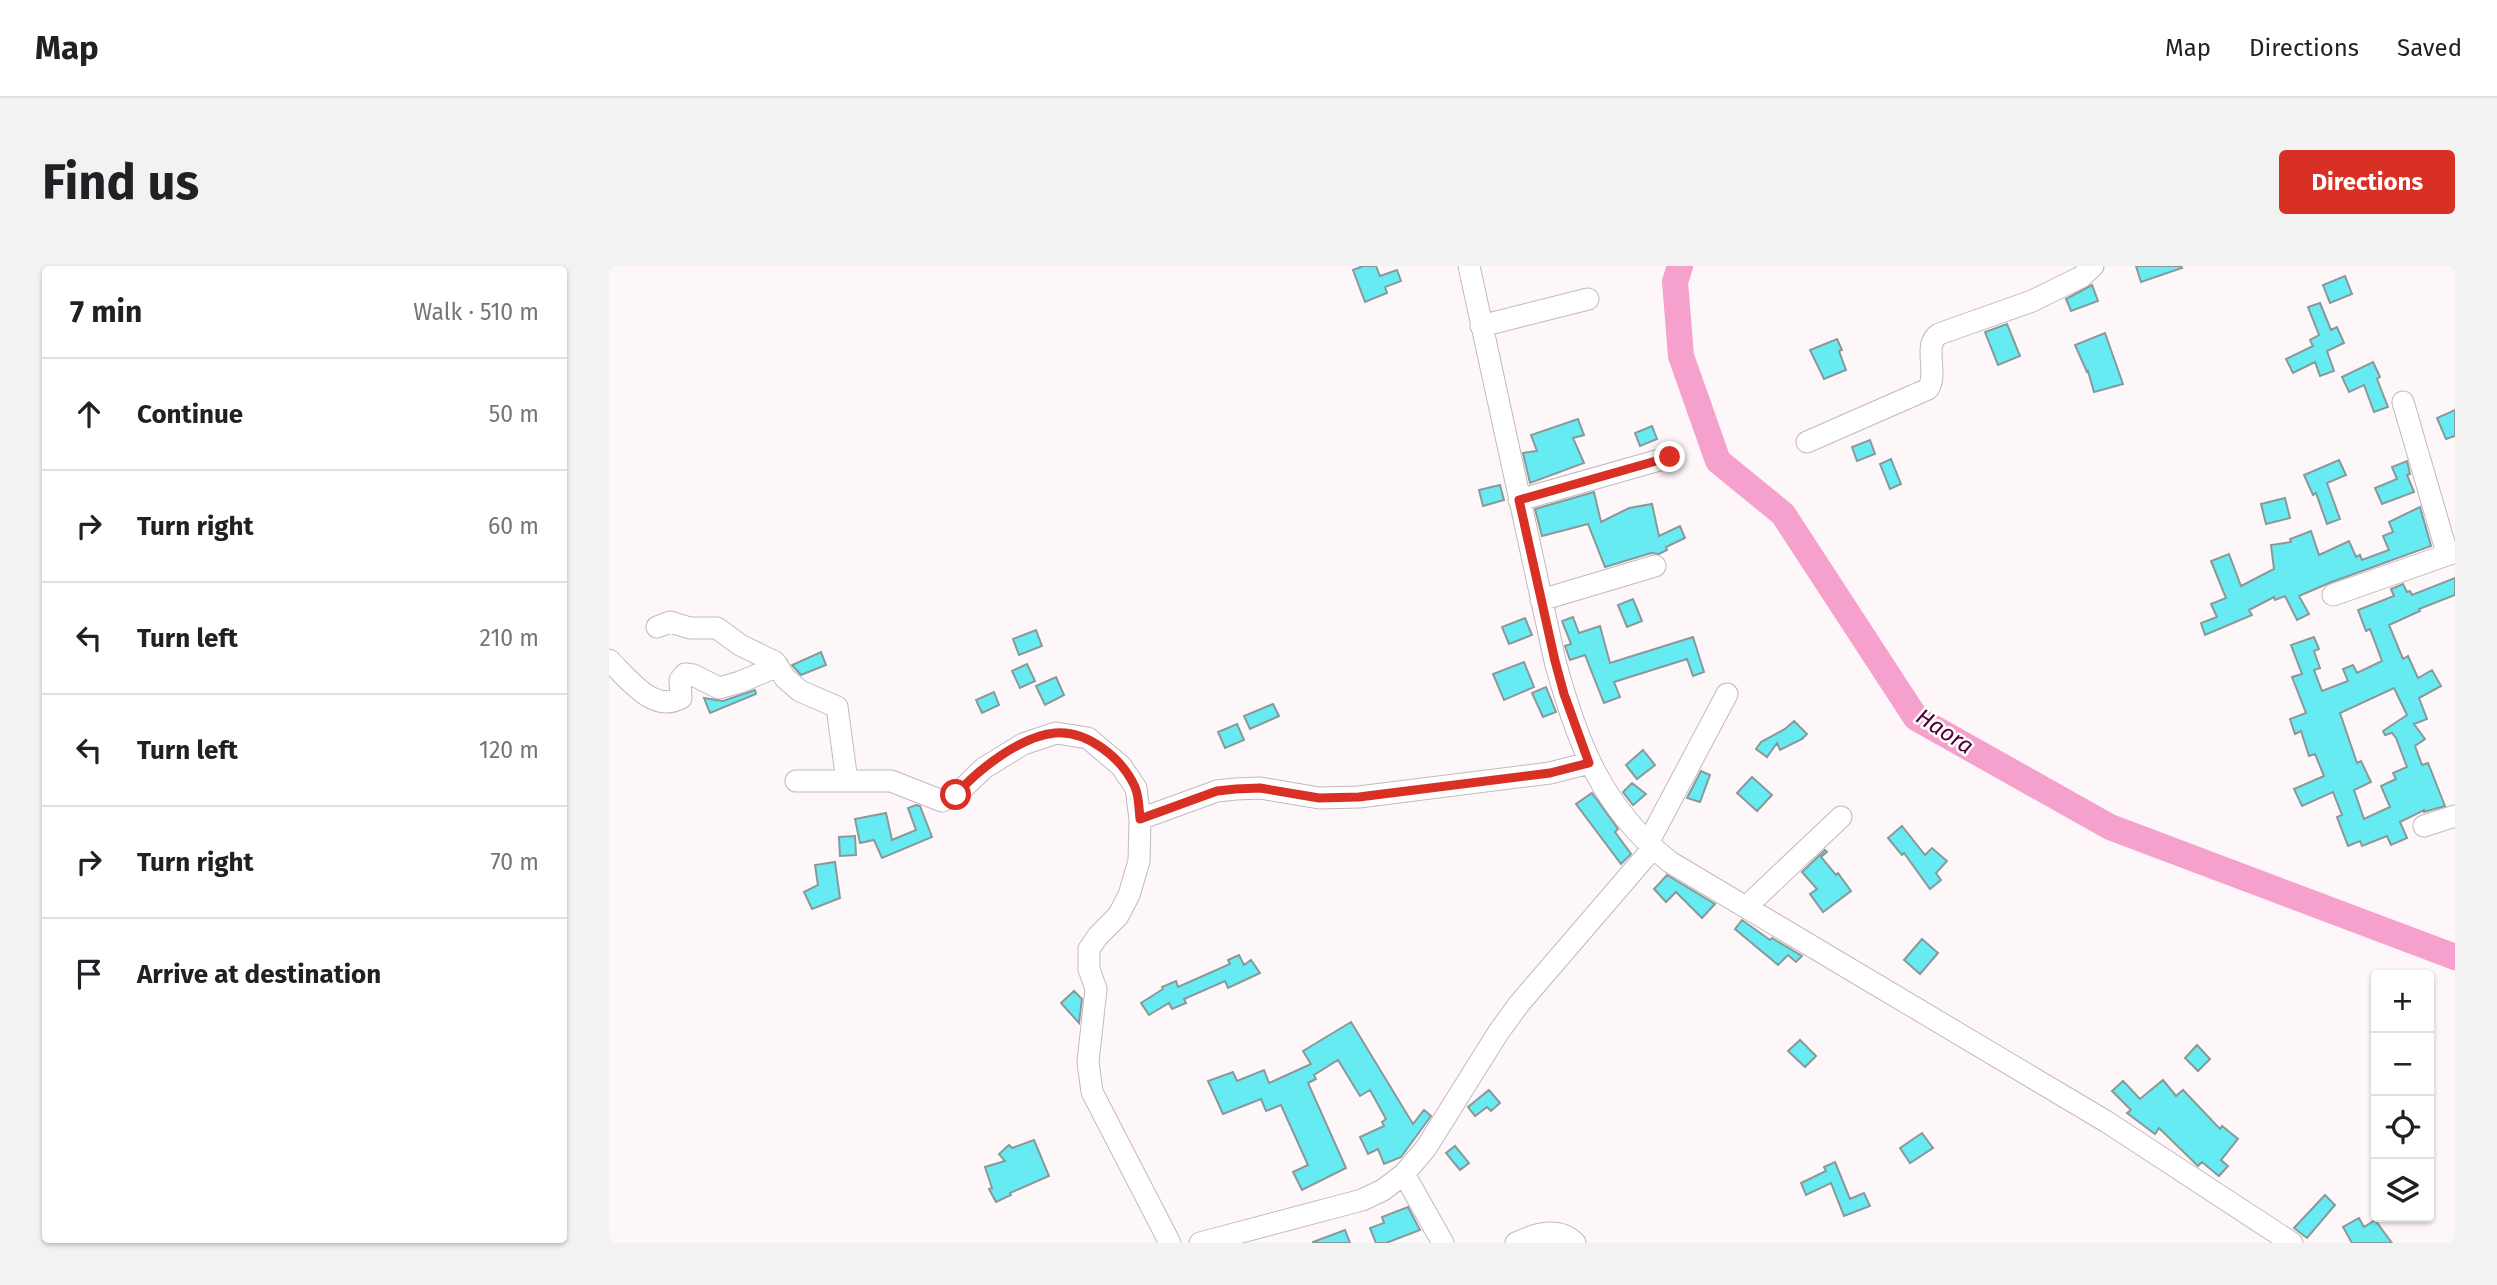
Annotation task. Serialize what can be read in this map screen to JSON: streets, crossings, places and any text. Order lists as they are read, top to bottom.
{
  "water": ["Haora"],
  "page": {
    "header": "Map",
    "nav": ["Map", "Directions", "Saved"],
    "buttons": "Directions",
    "title": "Find us",
    "heading": ["7 min", "Walk · 510 m"],
    "list": [
      ["Continue", "50 m"],
      ["Turn right", "60 m"],
      ["Turn left", "210 m"],
      ["Turn left", "120 m"],
      ["Turn right", "70 m"],
      "Arrive at destination"
    ],
    "map_buttons": ["+", "−"]
  }
}
